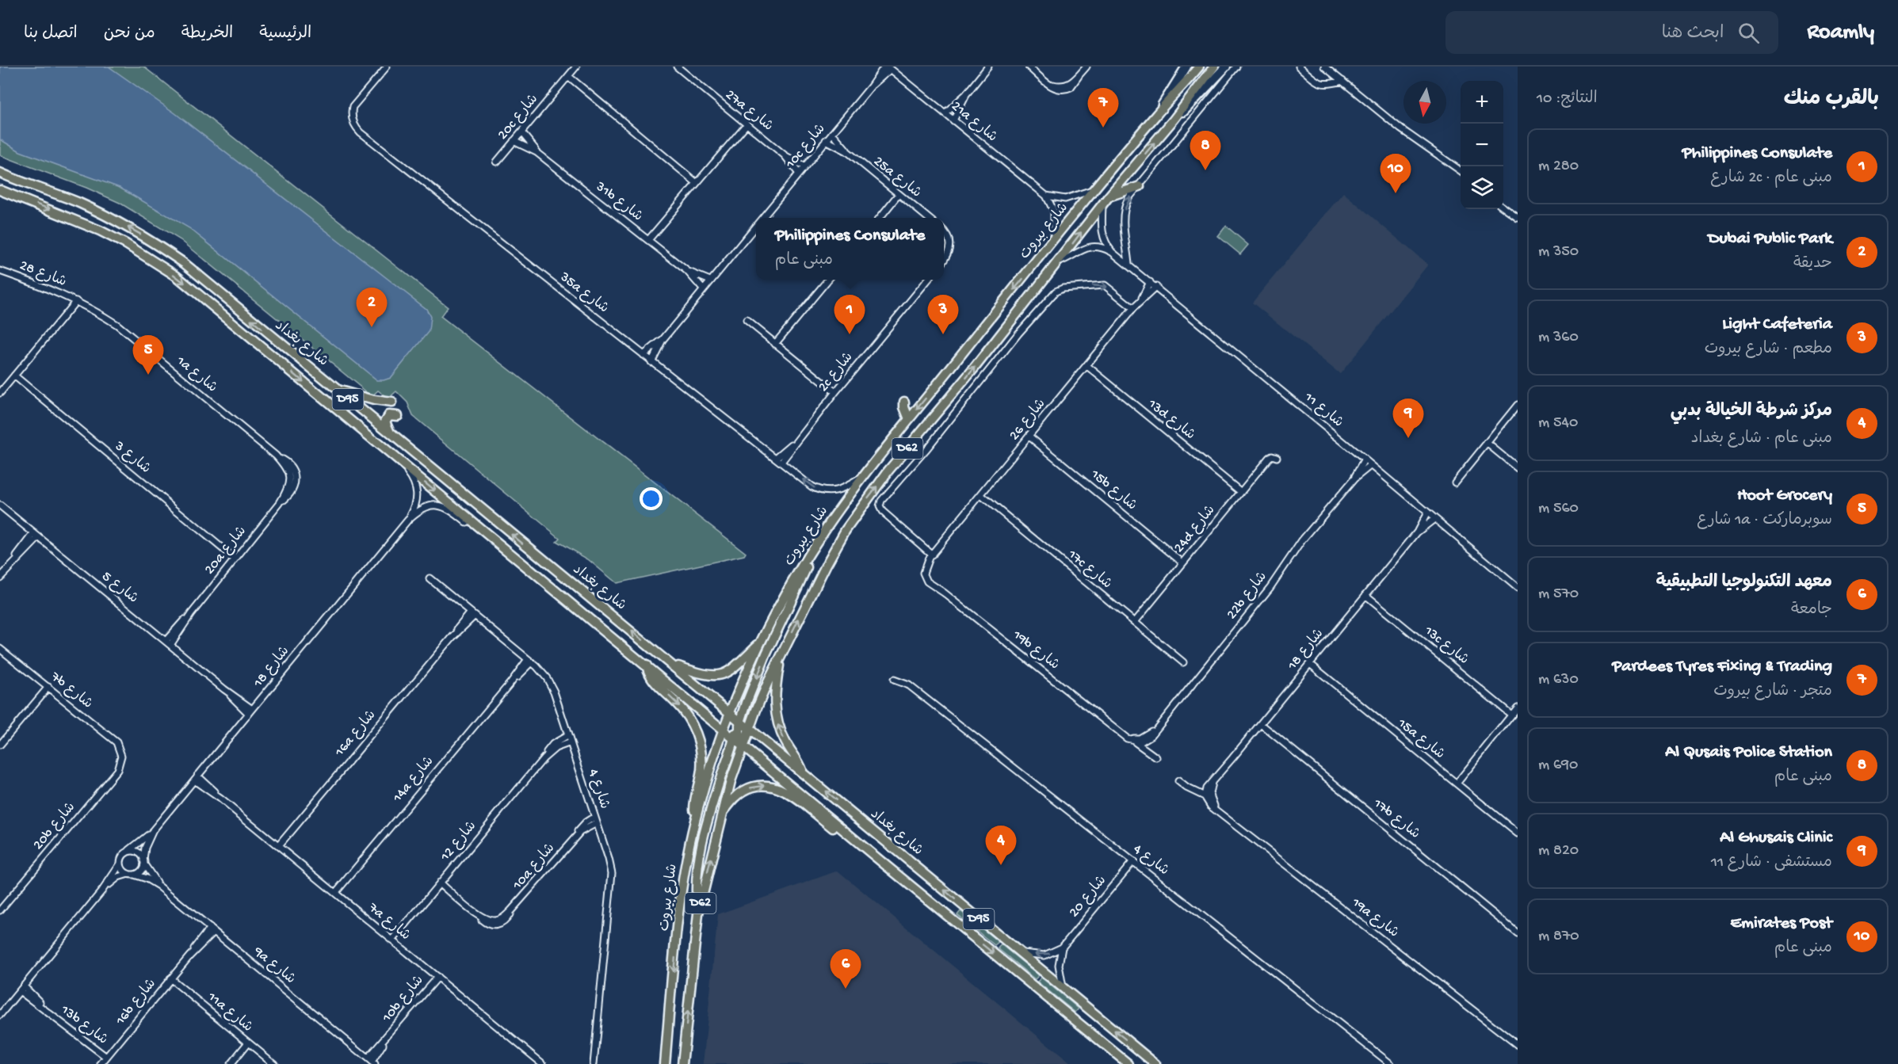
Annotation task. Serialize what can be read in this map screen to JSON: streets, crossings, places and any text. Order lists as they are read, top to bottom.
{
  "streets": {
    "main road": [
      "شارع بيروت",
      "شارع بغداد",
      "D95",
      "D62"
    ],
    "street": [
      "27a شارع",
      "20c شارع",
      "21a شارع",
      "10c شارع",
      "25a شارع",
      "31b شارع",
      "شارع 28",
      "35a شارع",
      "2c شارع",
      "1a شارع",
      "شارع 11",
      "شارع 26",
      "13d شارع",
      "شارع 3",
      "15b شارع",
      "24d شارع",
      "20a شارع",
      "17c شارع",
      "شارع 5",
      "22b شارع",
      "13c شارع",
      "شارع 18",
      "19b شارع",
      "7b شارع",
      "16a شارع",
      "15a شارع",
      "14a شارع",
      "شارع 4",
      "17b شارع",
      "20b شارع",
      "شارع 12",
      "10a شارع",
      "شارع 20",
      "19a شارع",
      "7a شارع",
      "9a شارع",
      "10b شارع",
      "16b شارع",
      "11a شارع",
      "13b شارع"
    ]
  },
  "crossings": [
    ["27a شارع", "10c شارع"],
    ["20c شارع", "31b شارع"],
    ["21a شارع", "10c شارع"],
    ["10c شارع", "25a شارع"],
    ["10c شارع", "31b شارع"],
    ["10c شارع", "35a شارع"],
    ["شارع بيروت", "35a شارع"],
    ["شارع بيروت", "شارع بغداد"],
    ["شارع بيروت", "شارع 11"],
    ["شارع 28", "1a شارع"],
    ["35a شارع", "2c شارع"],
    ["شارع بغداد", "شارع 18"],
    ["1a شارع", "20a شارع"],
    ["شارع 11", "شارع 26"],
    ["شارع 11", "22b شارع"],
    ["شارع 11", "شارع 18"],
    ["شارع 26", "13d شارع"],
    ["شارع 26", "15b شارع"],
    ["شارع 26", "17c شارع"],
    ["شارع 26", "19b شارع"],
    ["13d شارع", "24d شارع"],
    ["شارع 3", "20a شارع"],
    ["15b شارع", "24d شارع"],
    ["24d شارع", "17c شارع"],
    ["20a شارع", "شارع 5"],
    ["شارع 5", "شارع 18"],
    ["22b شارع", "19b شارع"],
    ["13c شارع", "شارع 18"],
    ["شارع 18", "15a شارع"],
    ["شارع 18", "17b شارع"],
    ["شارع 18", "7a شارع"],
    ["شارع 18", "9a شارع"],
    ["7b شارع", "20b شارع"],
    ["16a شارع", "شارع 4"],
    ["16a شارع", "7a شارع"],
    ["14a شارع", "شارع 4"],
    ["14a شارع", "7a شارع"],
    ["شارع 4", "شارع 12"],
    ["شارع 4", "10a شارع"],
    ["شارع 4", "شارع 20"],
    ["شارع 12", "10a شارع"],
    ["شارع 12", "7a شارع"],
    ["7a شارع", "10b شارع"],
    ["9a شارع", "10b شارع"],
    ["9a شارع", "16b شارع"],
    ["16b شارع", "11a شارع"],
    ["16b شارع", "13b شارع"]
  ],
  "north": "bottom",
  "page": {
    "header": "Roamly",
    "search": "ابحث هنا",
    "nav": [
      "الرئيسية",
      "الخريطة",
      "من نحن",
      "اتصل بنا"
    ],
    "heading": ["بالقرب منك", "النتائج: 10"],
    "map_buttons": ["+", "−"],
    "pins": [
      "7",
      "8",
      "10",
      "2",
      "1",
      "3",
      "5",
      "9",
      "4",
      "6"
    ],
    "list": [
      {
        "mark": "1",
        "name": "Philippines Consulate",
        "note": "مبنى عام · 2c شارع",
        "value": "280 m"
      },
      {
        "mark": "2",
        "name": "Dubai Public Park",
        "note": "حديقة",
        "value": "350 m"
      },
      {
        "mark": "3",
        "name": "Light Cafeteria",
        "note": "مطعم · شارع بيروت",
        "value": "360 m"
      },
      {
        "mark": "4",
        "name": "مركز شرطة الخيالة بدبي",
        "note": "مبنى عام · شارع بغداد",
        "value": "540 m"
      },
      {
        "mark": "5",
        "name": "Hoot Grocery",
        "note": "سوبرماركت · 1a شارع",
        "value": "560 m"
      },
      {
        "mark": "6",
        "name": "معهد التكنولوجيا التطبيقية",
        "note": "جامعة",
        "value": "570 m"
      },
      {
        "mark": "7",
        "name": "Pardees Tyres Fixing & Trading",
        "note": "متجر · شارع بيروت",
        "value": "630 m"
      },
      {
        "mark": "8",
        "name": "Al Qusais Police Station",
        "note": "مبنى عام",
        "value": "690 m"
      },
      {
        "mark": "9",
        "name": "Al Ghusais Clinic",
        "note": "مستشفى · شارع 11",
        "value": "820 m"
      },
      {
        "mark": "10",
        "name": "Emirates Post",
        "note": "مبنى عام",
        "value": "870 m"
      }
    ],
    "popup": ["Philippines Consulate", "مبنى عام"]
  }
}
